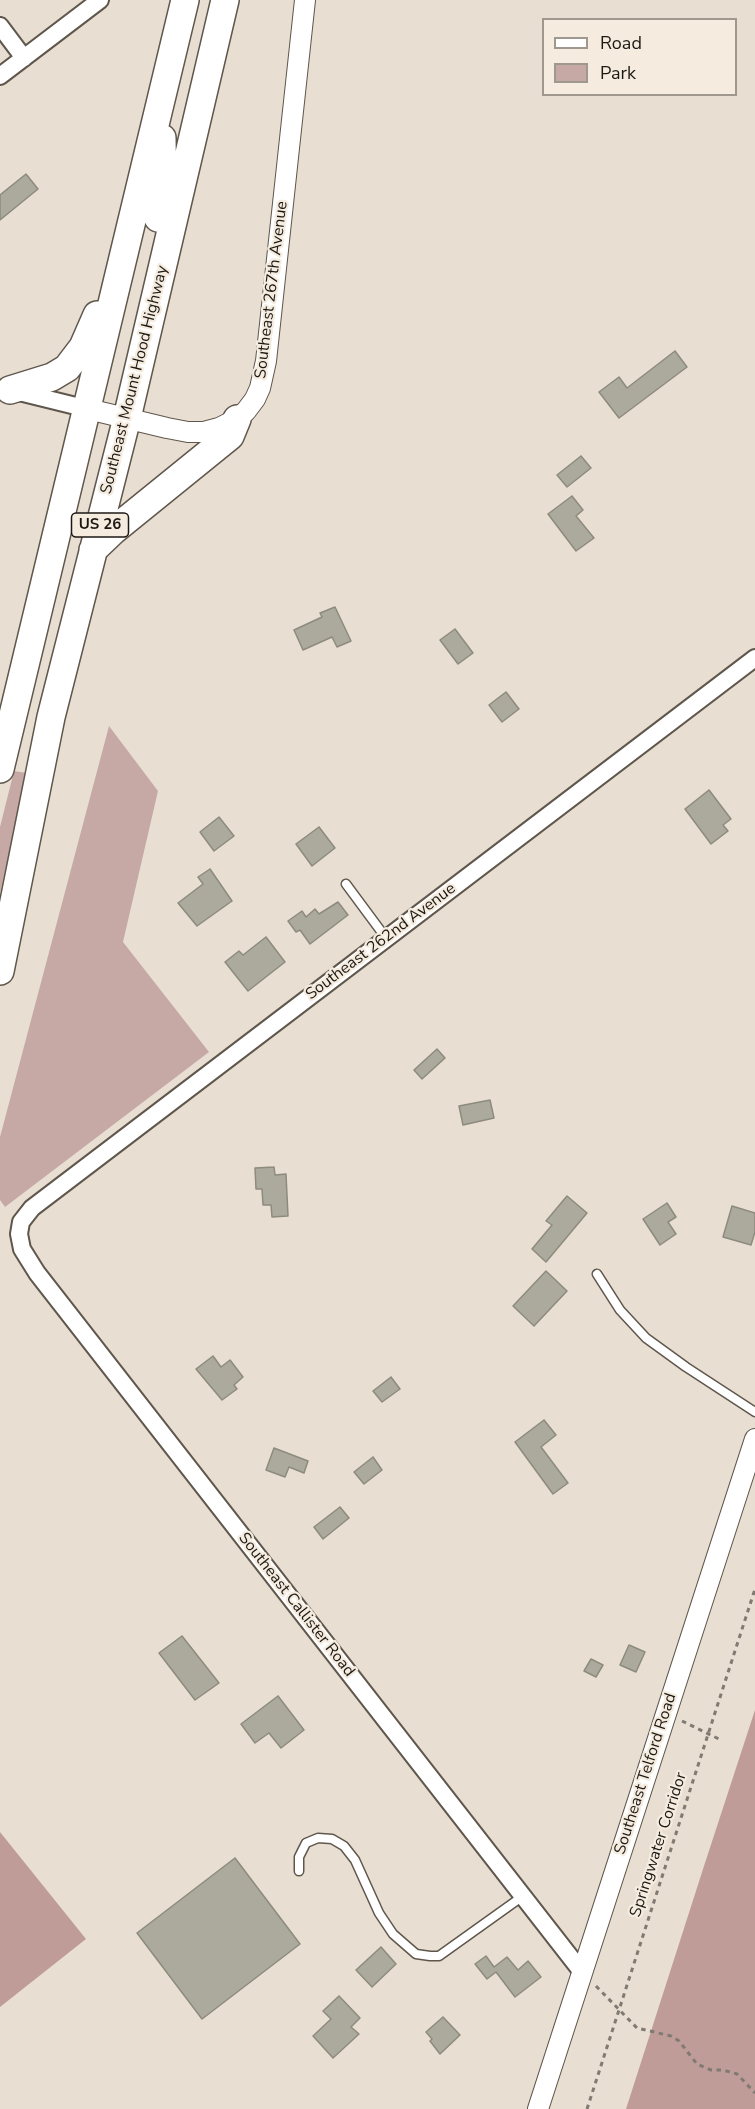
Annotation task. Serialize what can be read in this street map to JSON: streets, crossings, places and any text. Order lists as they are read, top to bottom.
{
  "streets": {
    "highway": ["Southeast Mount Hood Highway", "US 26"],
    "street": [
      "Southeast 267th Avenue",
      "Southeast 262nd Avenue",
      "Southeast Callister Road",
      "Southeast Telford Road"
    ],
    "path": ["Springwater Corridor"]
  },
  "crossings": [
    ["Southeast 267th Avenue", "Southeast Mount Hood Highway"],
    ["Southeast 267th Avenue", "US 26"],
    ["Southeast 262nd Avenue", "Southeast Callister Road"],
    ["Southeast Callister Road", "Southeast Telford Road"]
  ],
  "legend": ["Road", "Park"]
}
